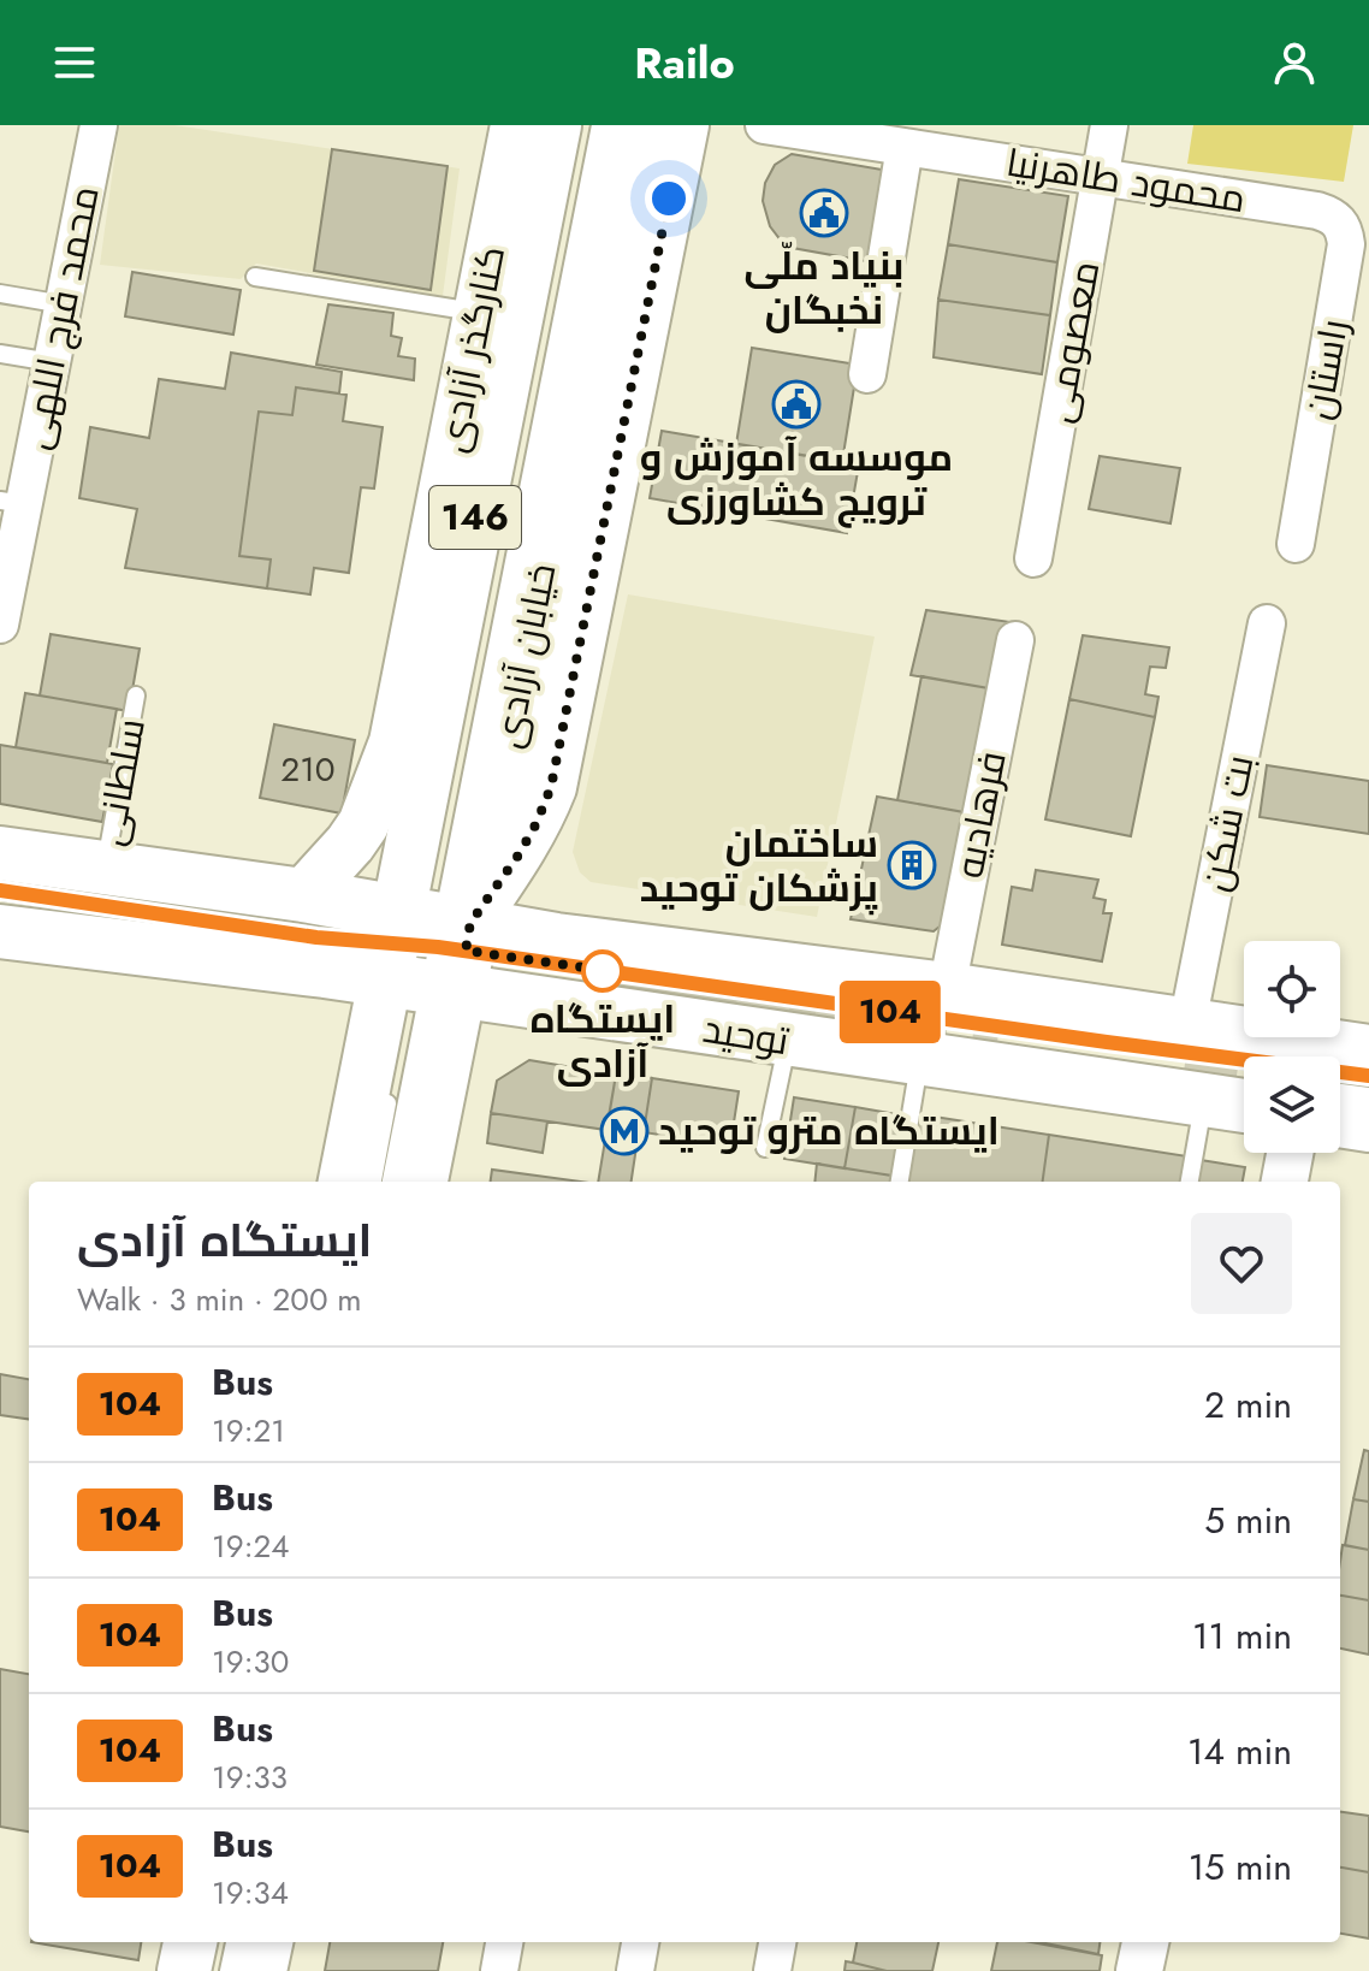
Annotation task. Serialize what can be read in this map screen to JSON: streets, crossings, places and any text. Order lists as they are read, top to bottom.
{
  "streets": {
    "main road": [
      "کنارگذر آزادی",
      "146",
      "خیابان آزادی",
      "توحید"
    ],
    "street": [
      "محمود طاهرنیا",
      "محمد فرج اللهی",
      "معصومی",
      "راستان",
      "فرهادیه",
      "بت شکن"
    ],
    "lane": ["سلطانی"]
  },
  "crossings": [
    ["محمود طاهرنیا", "معصومی"],
    ["محمود طاهرنیا", "راستان"],
    ["خیابان آزادی", "توحید"],
    ["سلطانی", "توحید"],
    ["فرهادیه", "توحید"],
    ["بت شکن", "توحید"]
  ],
  "places": {
    "public building": ["بنیاد ملّی نخبگان", "موسسه آموزش و ترویج کشاورزی"],
    "building": ["ساختمان پزشکان توحید"],
    "other": ["ایستگاه آزادی"],
    "metro station": ["ایستگاه مترو توحید"]
  },
  "lines": ["bus line 104"],
  "house_numbers": ["210"],
  "page": {
    "header": "Railo",
    "on_map": "104",
    "heading": ["ایستگاه آزادی", "Walk · 3 min · 200 m"],
    "list": [
      {
        "mark": "104",
        "name": "Bus",
        "note": "19:21",
        "value": "2 min"
      },
      {
        "mark": "104",
        "name": "Bus",
        "note": "19:24",
        "value": "5 min"
      },
      {
        "mark": "104",
        "name": "Bus",
        "note": "19:30",
        "value": "11 min"
      },
      {
        "mark": "104",
        "name": "Bus",
        "note": "19:33",
        "value": "14 min"
      },
      {
        "mark": "104",
        "name": "Bus",
        "note": "19:34",
        "value": "15 min"
      }
    ]
  }
}
